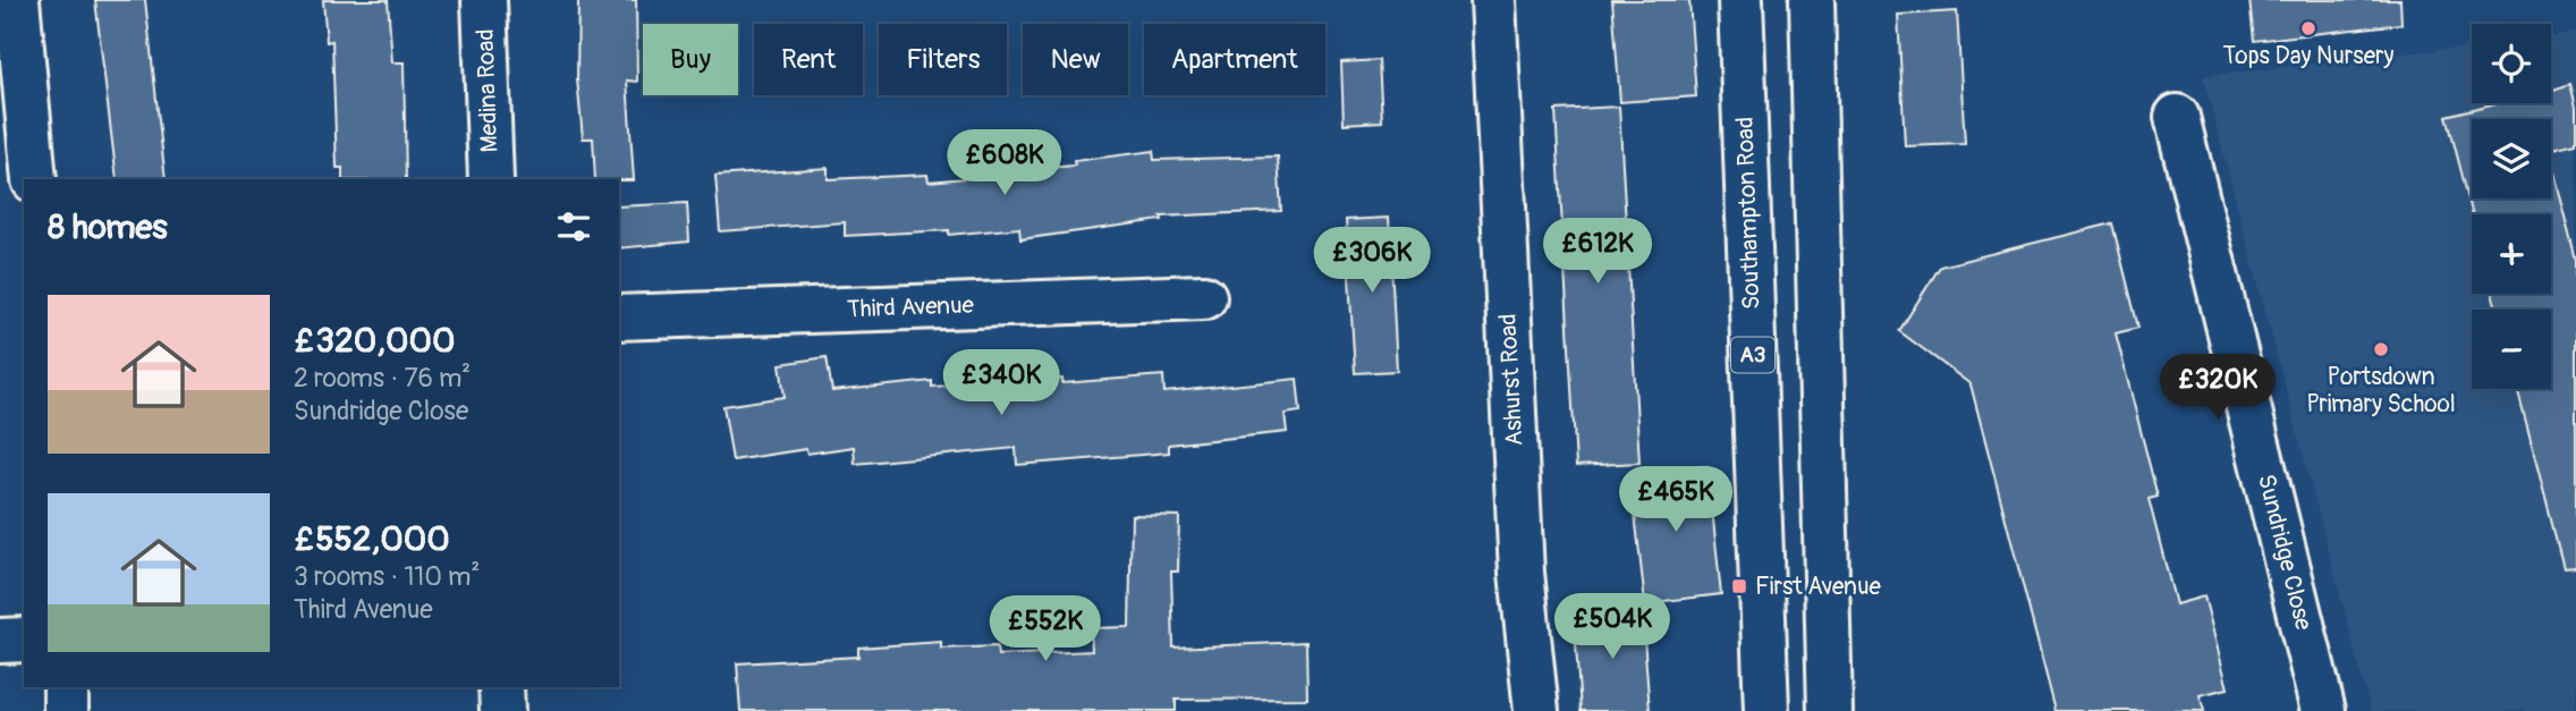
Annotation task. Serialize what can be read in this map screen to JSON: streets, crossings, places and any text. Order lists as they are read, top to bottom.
{
  "streets": {
    "street": [
      "Medina Road",
      "Southampton Road",
      "Third Avenue",
      "A3",
      "Ashurst Road",
      "Sundridge Close"
    ]
  },
  "places": {
    "other": ["Tops Day Nursery", "Portsdown Primary School"],
    "transit": ["First Avenue"]
  },
  "page": {
    "map_buttons": ["+", "−"],
    "chip": [
      "Buy",
      "Rent",
      "Filters",
      "New",
      "Apartment"
    ],
    "price": [
      "£608K",
      "£612K",
      "£306K",
      "£340K",
      "£320K",
      "£465K",
      "£504K",
      "£552K"
    ],
    "heading": "8 homes",
    "list": [
      {
        "name": "£320,000",
        "note": "2 rooms · 76 m² · Sundridge Close"
      },
      {
        "name": "£552,000",
        "note": "3 rooms · 110 m² · Third Avenue"
      }
    ]
  }
}
